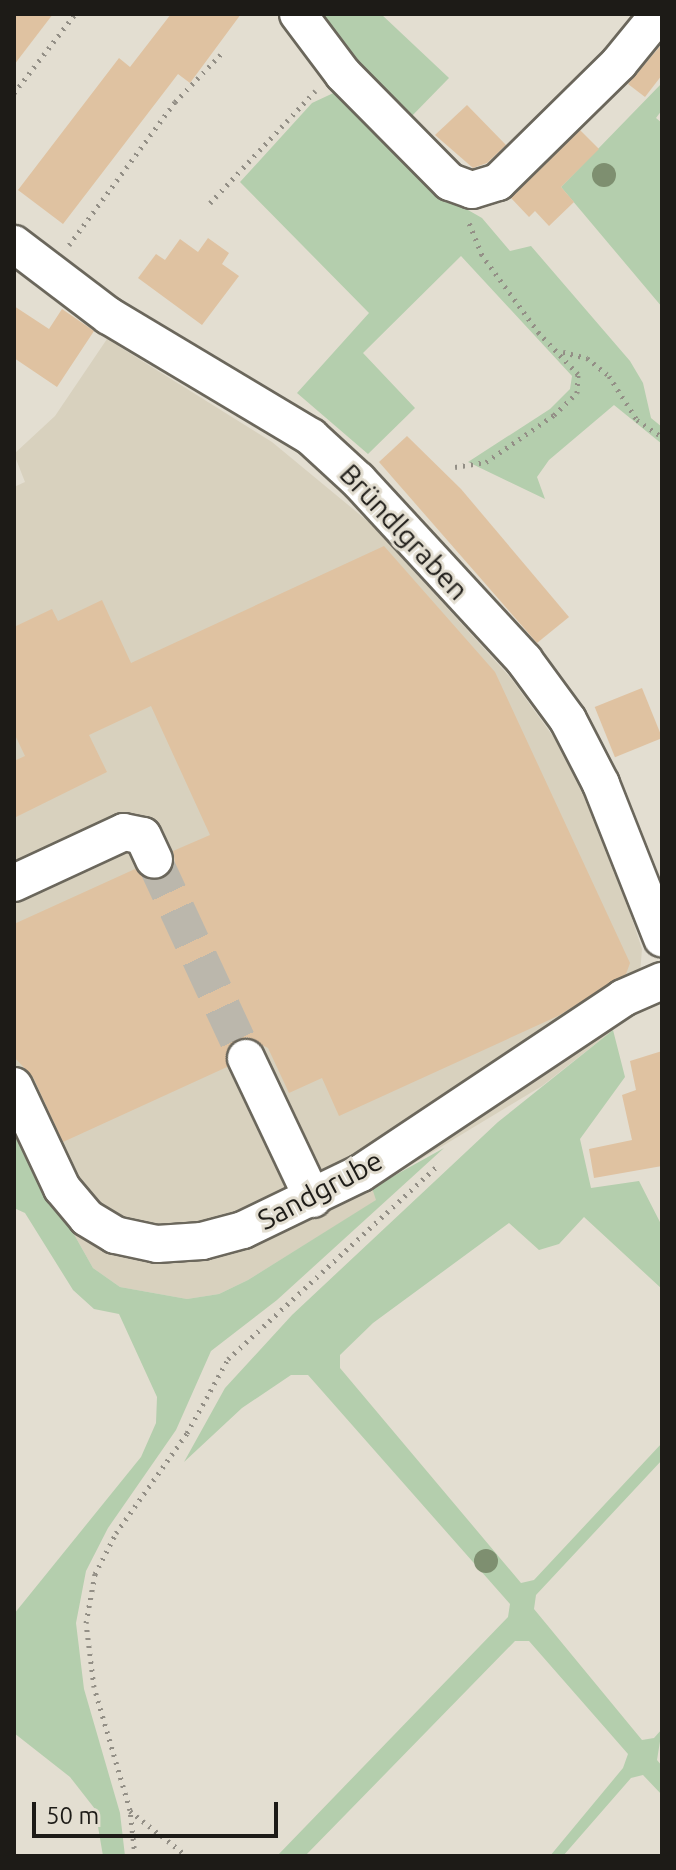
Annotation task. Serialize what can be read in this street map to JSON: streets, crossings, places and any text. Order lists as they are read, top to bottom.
{
  "streets": {
    "street": ["Bründlgraben", "Sandgrube"]
  },
  "scale_bar": "50 m"
}
